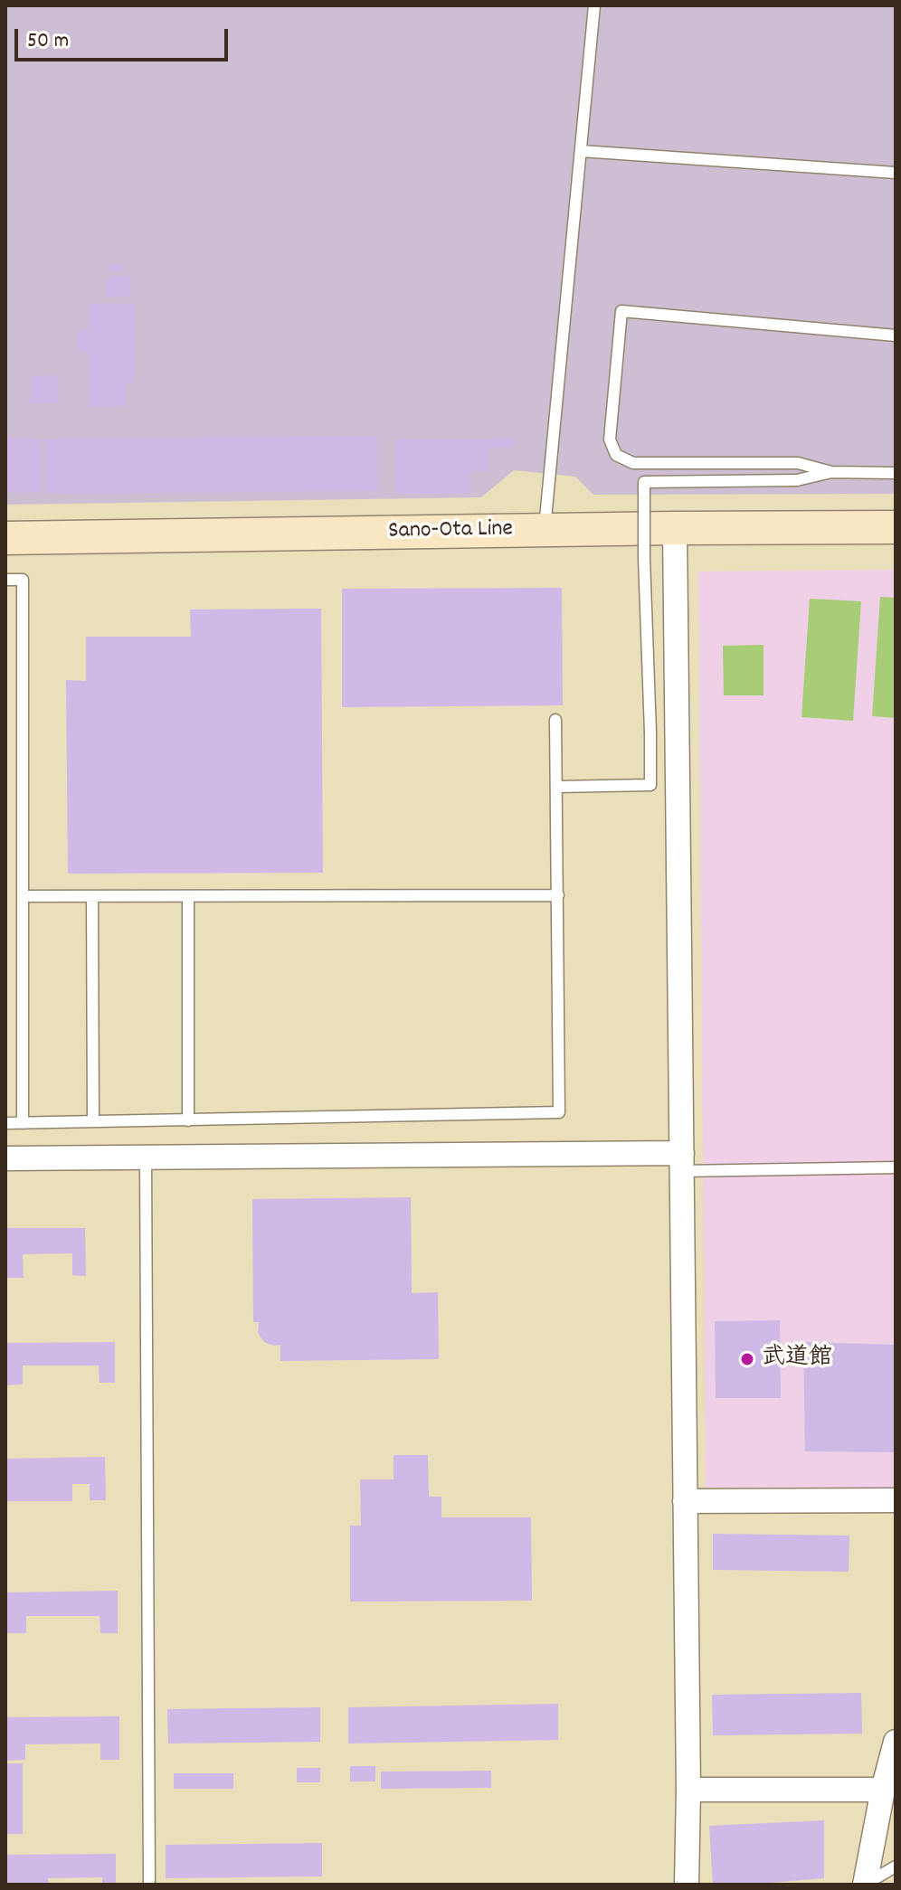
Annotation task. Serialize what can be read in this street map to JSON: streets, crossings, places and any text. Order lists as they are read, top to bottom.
{
  "streets": {
    "main road": ["Sano-Ota Line"]
  },
  "places": ["武道館"],
  "scale_bar": "50 m"
}
